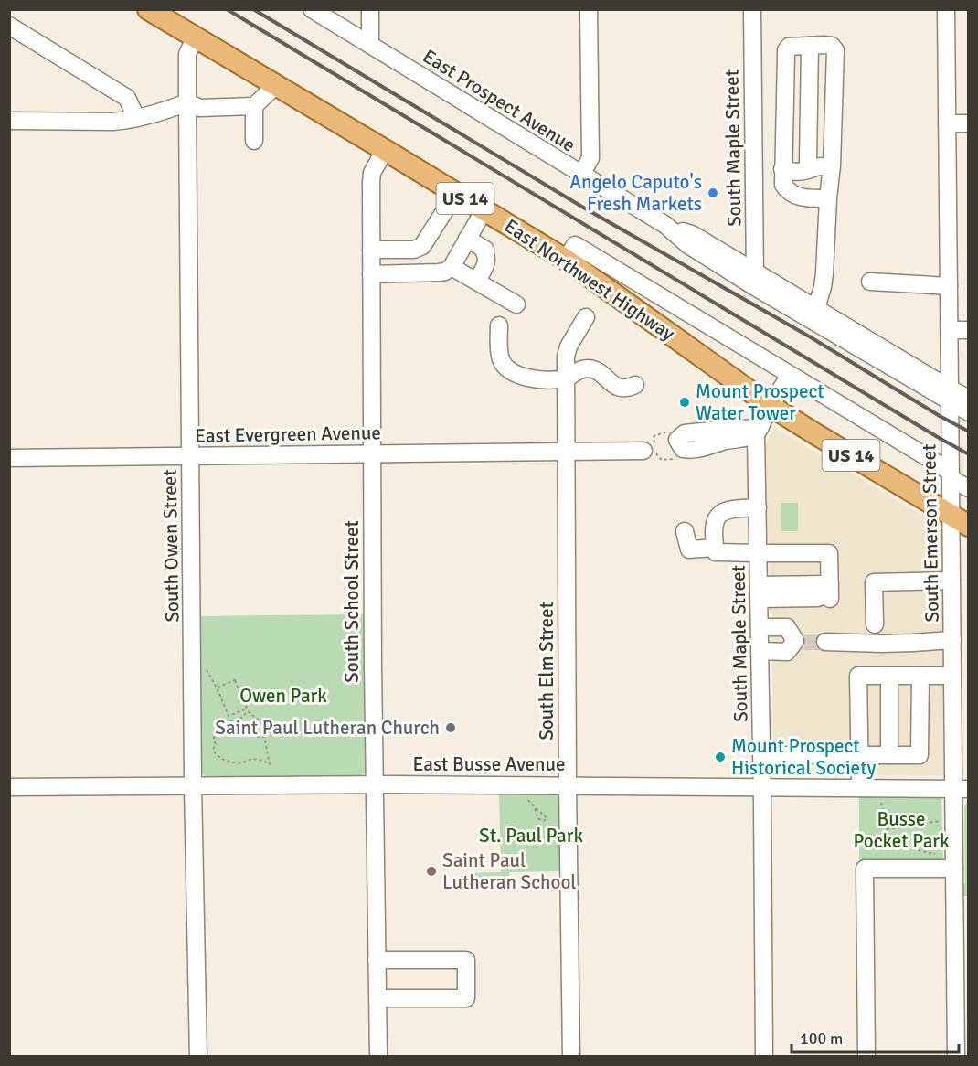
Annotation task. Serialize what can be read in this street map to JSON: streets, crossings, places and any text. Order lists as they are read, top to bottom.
{
  "streets": {
    "main road": ["US 14", "East Northwest Highway"],
    "street": [
      "East Prospect Avenue",
      "South Maple Street",
      "East Evergreen Avenue",
      "South Emerson Street",
      "South Owen Street",
      "South School Street",
      "South Elm Street",
      "East Busse Avenue"
    ]
  },
  "crossings": [
    ["East Prospect Avenue", "South Maple Street"],
    ["East Prospect Avenue", "South Emerson Street"],
    ["South Maple Street", "East Northwest Highway"],
    ["South Maple Street", "East Busse Avenue"],
    ["East Northwest Highway", "South Emerson Street"],
    ["East Northwest Highway", "South Owen Street"],
    ["East Northwest Highway", "South School Street"],
    ["East Evergreen Avenue", "South Owen Street"],
    ["East Evergreen Avenue", "South School Street"],
    ["East Evergreen Avenue", "South Elm Street"],
    ["South Emerson Street", "East Busse Avenue"],
    ["South Owen Street", "East Busse Avenue"],
    ["South School Street", "East Busse Avenue"],
    ["South Elm Street", "East Busse Avenue"]
  ],
  "parks": ["Owen Park", "Busse Pocket Park", "St. Paul Park"],
  "places": [
    "Angelo Caputo's Fresh Markets",
    "Mount Prospect Water Tower",
    "Saint Paul Lutheran Church",
    "Mount Prospect Historical Society",
    "Saint Paul Lutheran School"
  ],
  "scale_bar": "100 m"
}
